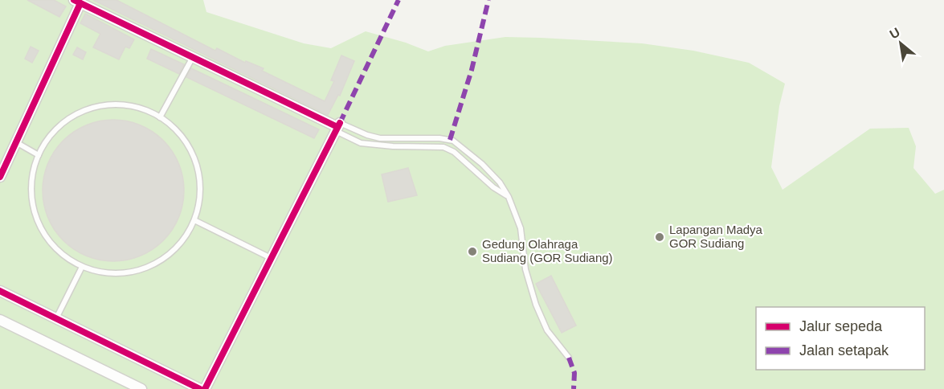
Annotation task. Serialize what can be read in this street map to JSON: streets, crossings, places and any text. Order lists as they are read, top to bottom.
{
  "places": ["Lapangan Madya GOR Sudiang", "Gedung Olahraga Sudiang (GOR Sudiang)"],
  "legend": ["Jalur sepeda", "Jalan setapak"],
  "north": "top left"
}
